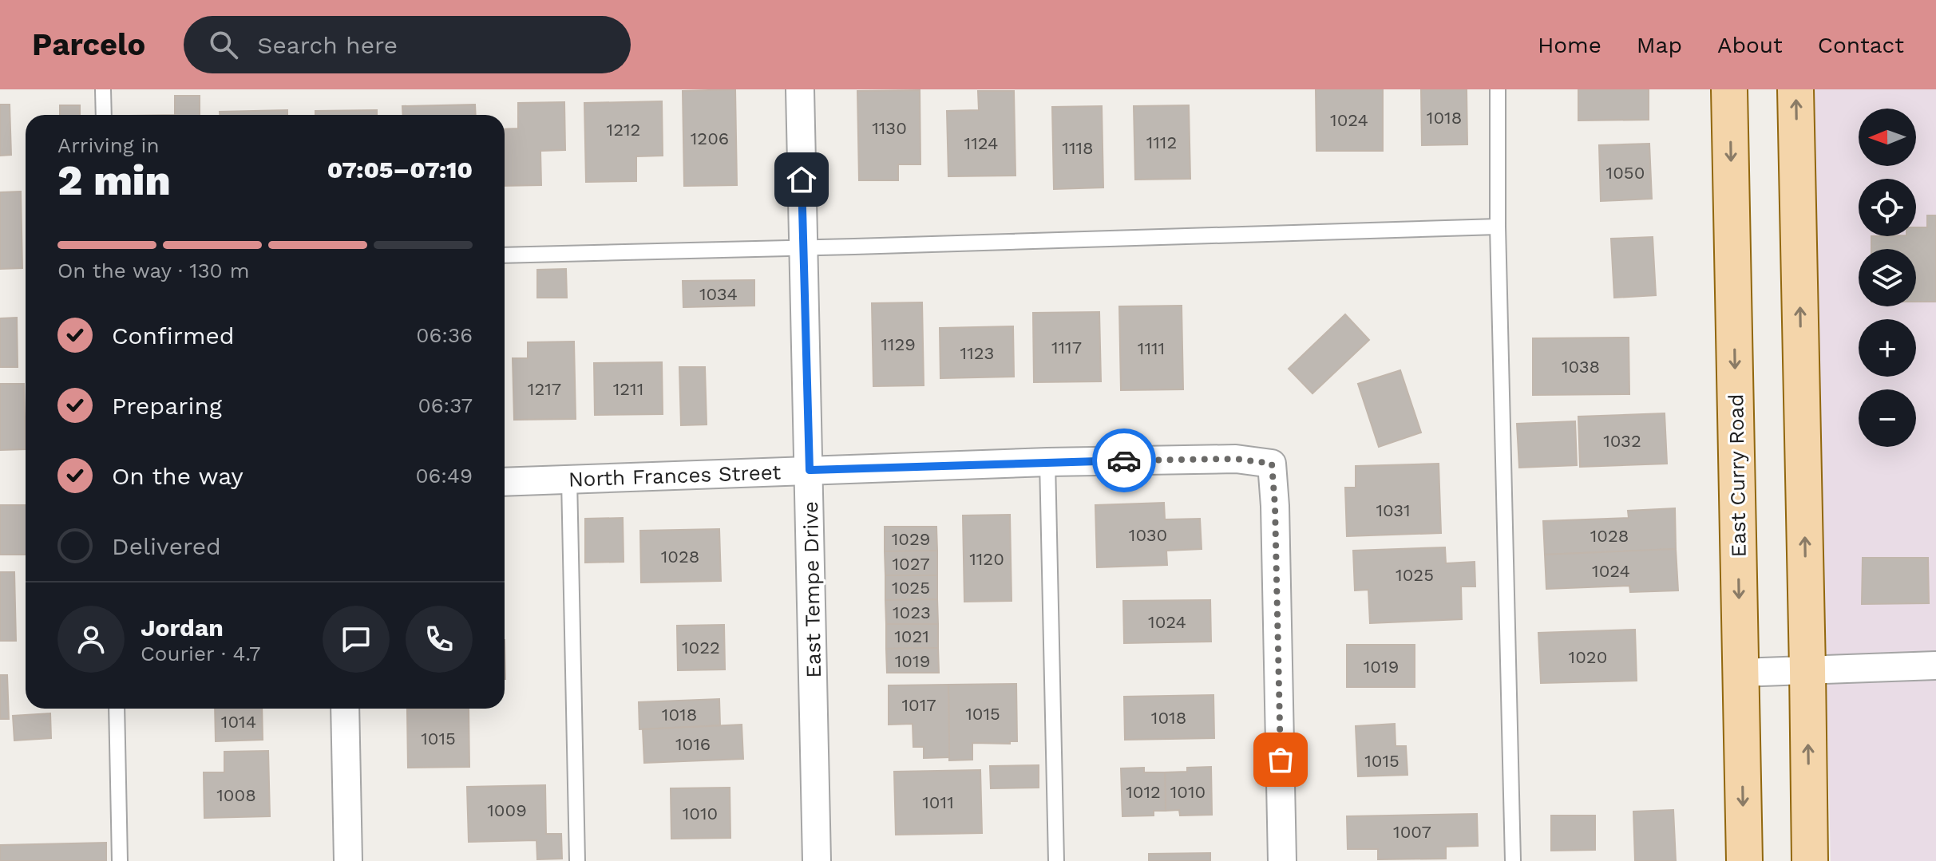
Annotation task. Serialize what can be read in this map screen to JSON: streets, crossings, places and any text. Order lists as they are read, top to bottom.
{
  "streets": {
    "main road": ["East Curry Road"],
    "street": ["North Frances Street", "East Tempe Drive"]
  },
  "crossings": [
    ["North Frances Street", "East Tempe Drive"]
  ],
  "house_numbers": [
    "1018",
    "1024",
    "1130",
    "1212",
    "1206",
    "1112",
    "1124",
    "1118",
    "1050",
    "1034",
    "1129",
    "1117",
    "1111",
    "1123",
    "1038",
    "1217",
    "1211",
    "1032",
    "1031",
    "1030",
    "1028",
    "1029",
    "1028",
    "1120",
    "1027",
    "1024",
    "1025",
    "1025",
    "1023",
    "1024",
    "1021",
    "1022",
    "1020",
    "1019",
    "1019",
    "1017",
    "1015",
    "1018",
    "1018",
    "1014",
    "1015",
    "1016",
    "1015",
    "1012",
    "1010",
    "1008",
    "1011",
    "1009",
    "1010",
    "1007"
  ],
  "north": "left",
  "page": {
    "header": "Parcelo",
    "search": "Search here",
    "nav": [
      "Home",
      "Map",
      "About",
      "Contact"
    ],
    "map_buttons": ["+", "−"],
    "heading": ["2 min", "Arriving in", "07:05–07:10"],
    "panel": ["Jordan", "Courier · 4.7"],
    "bar": "On the way · 130 m",
    "list": [
      ["Confirmed", "06:36"],
      ["Preparing", "06:37"],
      ["On the way", "06:49"],
      "Delivered"
    ]
  }
}
